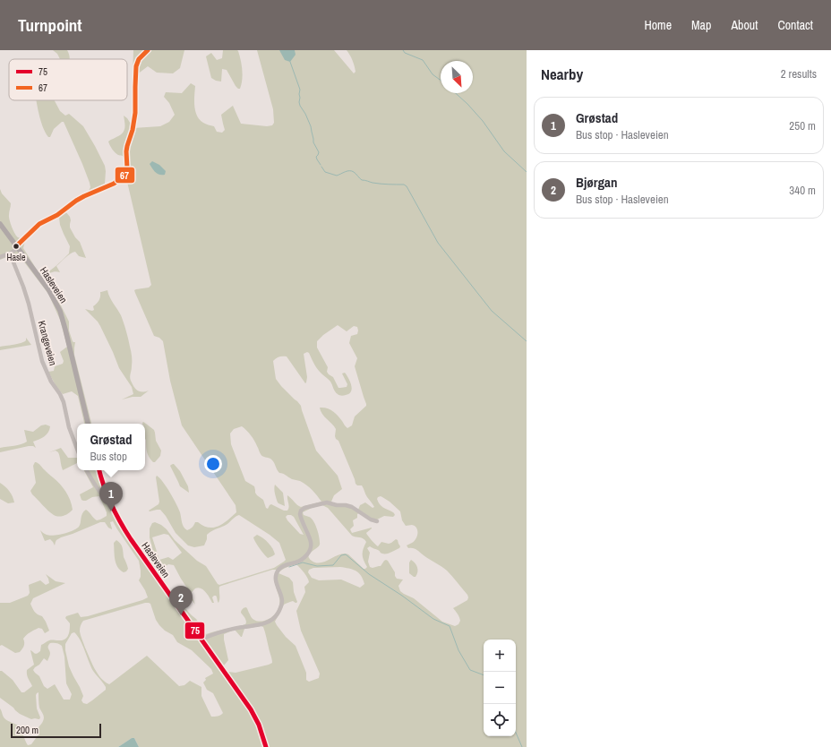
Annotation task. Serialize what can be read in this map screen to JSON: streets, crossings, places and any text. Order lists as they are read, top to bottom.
{
  "streets": {
    "main road": ["Hasleveien"],
    "street": ["Krangeveien"]
  },
  "places": ["Hasle"],
  "lines": ["transit line 67", "transit line 75"],
  "legend": ["75", "67"],
  "scale_bar": "200 m",
  "north": "bottom right",
  "page": {
    "header": "Turnpoint",
    "nav": [
      "Home",
      "Map",
      "About",
      "Contact"
    ],
    "heading": ["Nearby", "2 results"],
    "list": [
      {
        "mark": "1",
        "name": "Grøstad",
        "note": "Bus stop · Hasleveien",
        "value": "250 m"
      },
      {
        "mark": "2",
        "name": "Bjørgan",
        "note": "Bus stop · Hasleveien",
        "value": "340 m"
      }
    ],
    "popup": ["Grøstad", "Bus stop"],
    "pins": ["1", "2"],
    "map_buttons": ["+", "−"],
    "scale": "200 m"
  }
}
